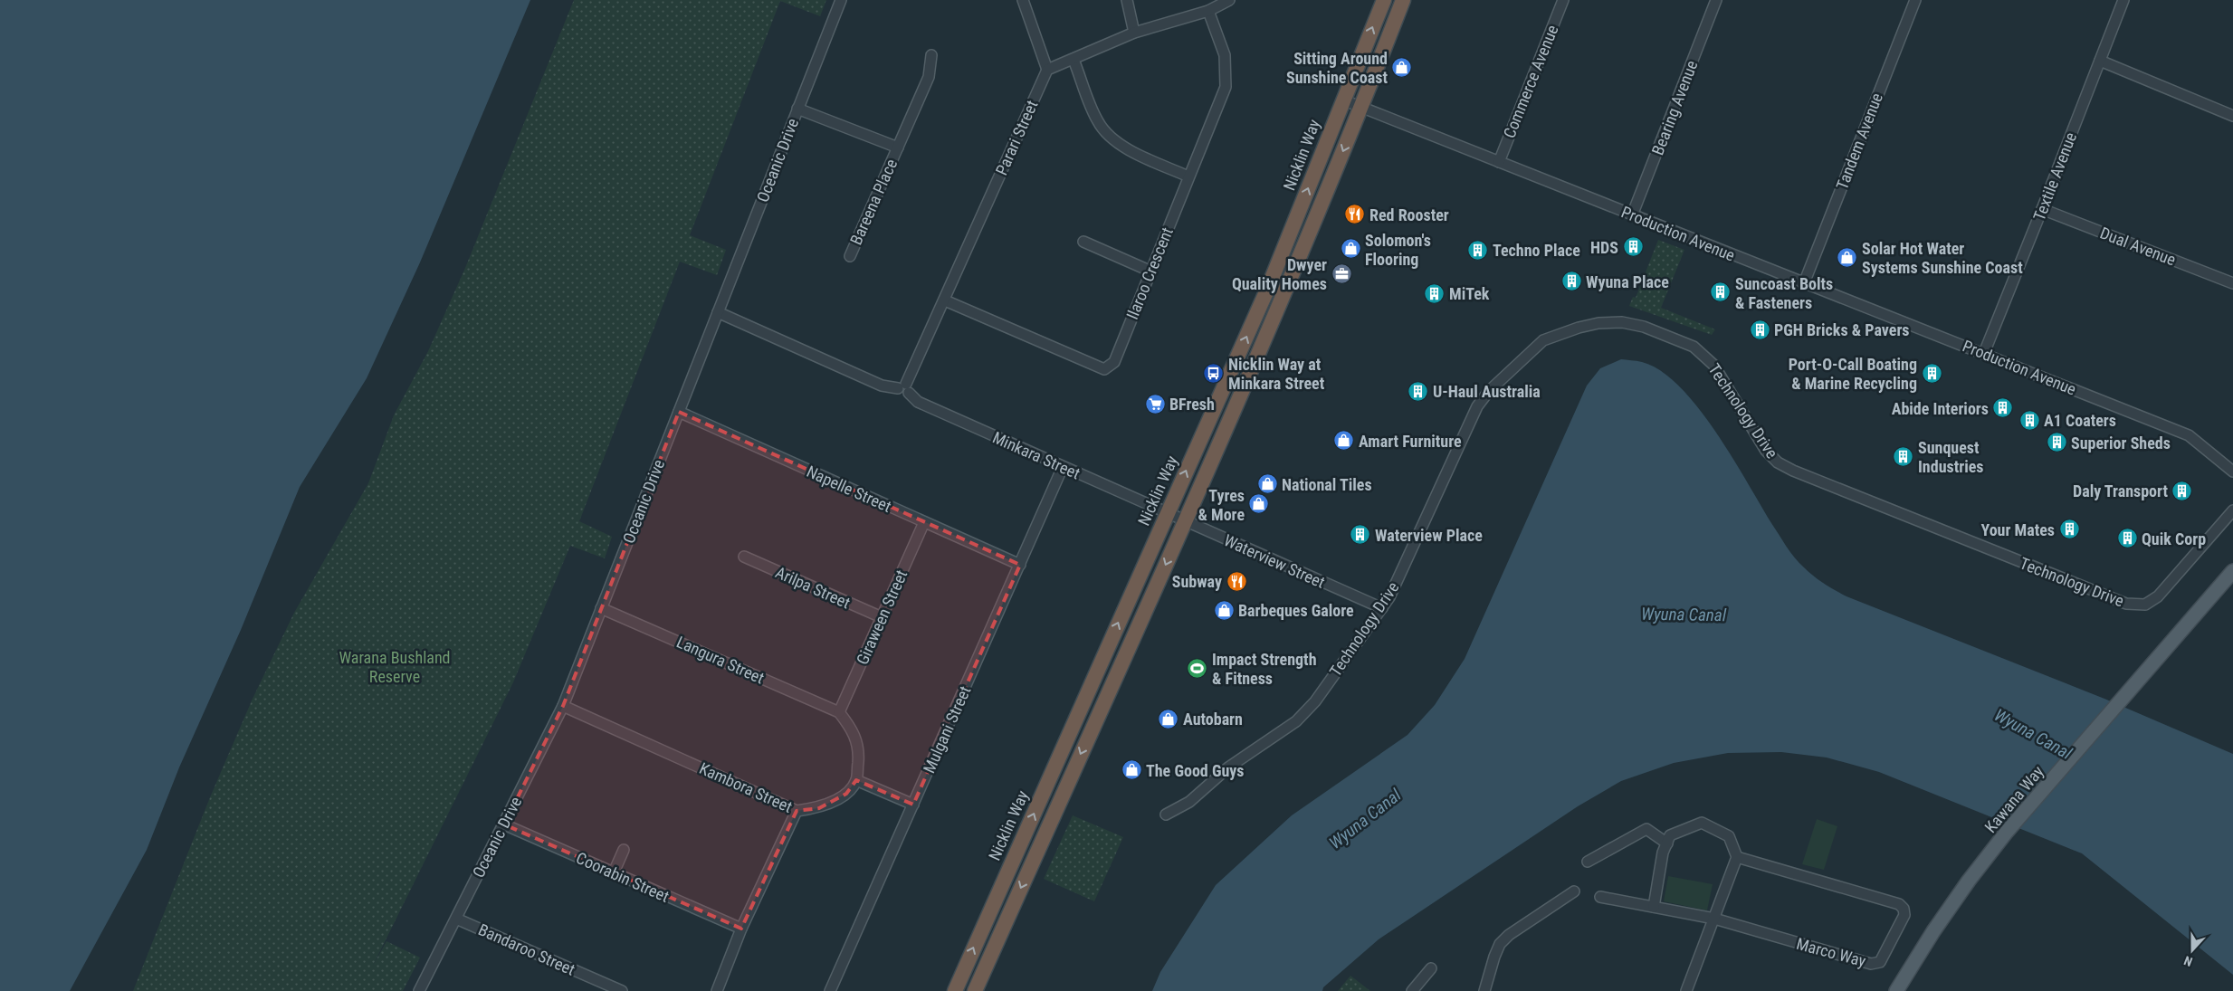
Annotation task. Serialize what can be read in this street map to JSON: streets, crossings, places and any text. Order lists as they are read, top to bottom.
{
  "streets": {
    "highway": ["Nicklin Way"],
    "main road": ["Kawana Way"],
    "street": [
      "Commerce Avenue",
      "Bearing Avenue",
      "Parari Street",
      "Tandem Avenue",
      "Oceanic Drive",
      "Textile Avenue",
      "Bareena Place",
      "Production Avenue",
      "Dual Avenue",
      "Ilaroo Crescent",
      "Technology Drive",
      "Minkara Street",
      "Napelle Street",
      "Waterview Street",
      "Arilpa Street",
      "Giraween Street",
      "Langura Street",
      "Mulgani Street",
      "Kambora Street",
      "Coorabin Street",
      "Bandaroo Street",
      "Marco Way"
    ]
  },
  "crossings": [
    ["Commerce Avenue", "Production Avenue"],
    ["Bearing Avenue", "Production Avenue"],
    ["Parari Street", "Ilaroo Crescent"],
    ["Parari Street", "Minkara Street"],
    ["Tandem Avenue", "Production Avenue"],
    ["Nicklin Way", "Production Avenue"],
    ["Nicklin Way", "Minkara Street"],
    ["Nicklin Way", "Waterview Street"],
    ["Oceanic Drive", "Bareena Place"],
    ["Oceanic Drive", "Minkara Street"],
    ["Oceanic Drive", "Napelle Street"],
    ["Oceanic Drive", "Langura Street"],
    ["Oceanic Drive", "Kambora Street"],
    ["Oceanic Drive", "Coorabin Street"],
    ["Oceanic Drive", "Bandaroo Street"],
    ["Textile Avenue", "Production Avenue"],
    ["Textile Avenue", "Dual Avenue"],
    ["Technology Drive", "Waterview Street"],
    ["Minkara Street", "Waterview Street"],
    ["Minkara Street", "Mulgani Street"],
    ["Napelle Street", "Giraween Street"],
    ["Napelle Street", "Mulgani Street"],
    ["Arilpa Street", "Giraween Street"],
    ["Giraween Street", "Langura Street"]
  ],
  "water": ["Wyuna Canal"],
  "parks": ["Warana Bushland Reserve"],
  "places": {
    "shop": [
      "Sitting Around Sunshine Coast",
      "Solomon's Flooring",
      "Solar Hot Water Systems Sunshine Coast",
      "Amart Furniture",
      "National Tiles",
      "Tyres & More",
      "Barbeques Galore",
      "Autobarn",
      "The Good Guys"
    ],
    "restaurant": ["Red Rooster", "Subway"],
    "building": [
      "HDS",
      "Techno Place",
      "Wyuna Place",
      "Suncoast Bolts & Fasteners",
      "MiTek",
      "PGH Bricks & Pavers",
      "Port-O-Call Boating & Marine Recycling",
      "U-Haul Australia",
      "Abide Interiors",
      "A1 Coaters",
      "Superior Sheds",
      "Sunquest Industries",
      "Daly Transport",
      "Your Mates",
      "Waterview Place",
      "Quik Corp"
    ],
    "office": ["Dwyer Quality Homes"],
    "bus stop": ["Nicklin Way at Minkara Street"],
    "supermarket": ["BFresh"],
    "sports": ["Impact Strength & Fitness"]
  },
  "north": "bottom"
}
